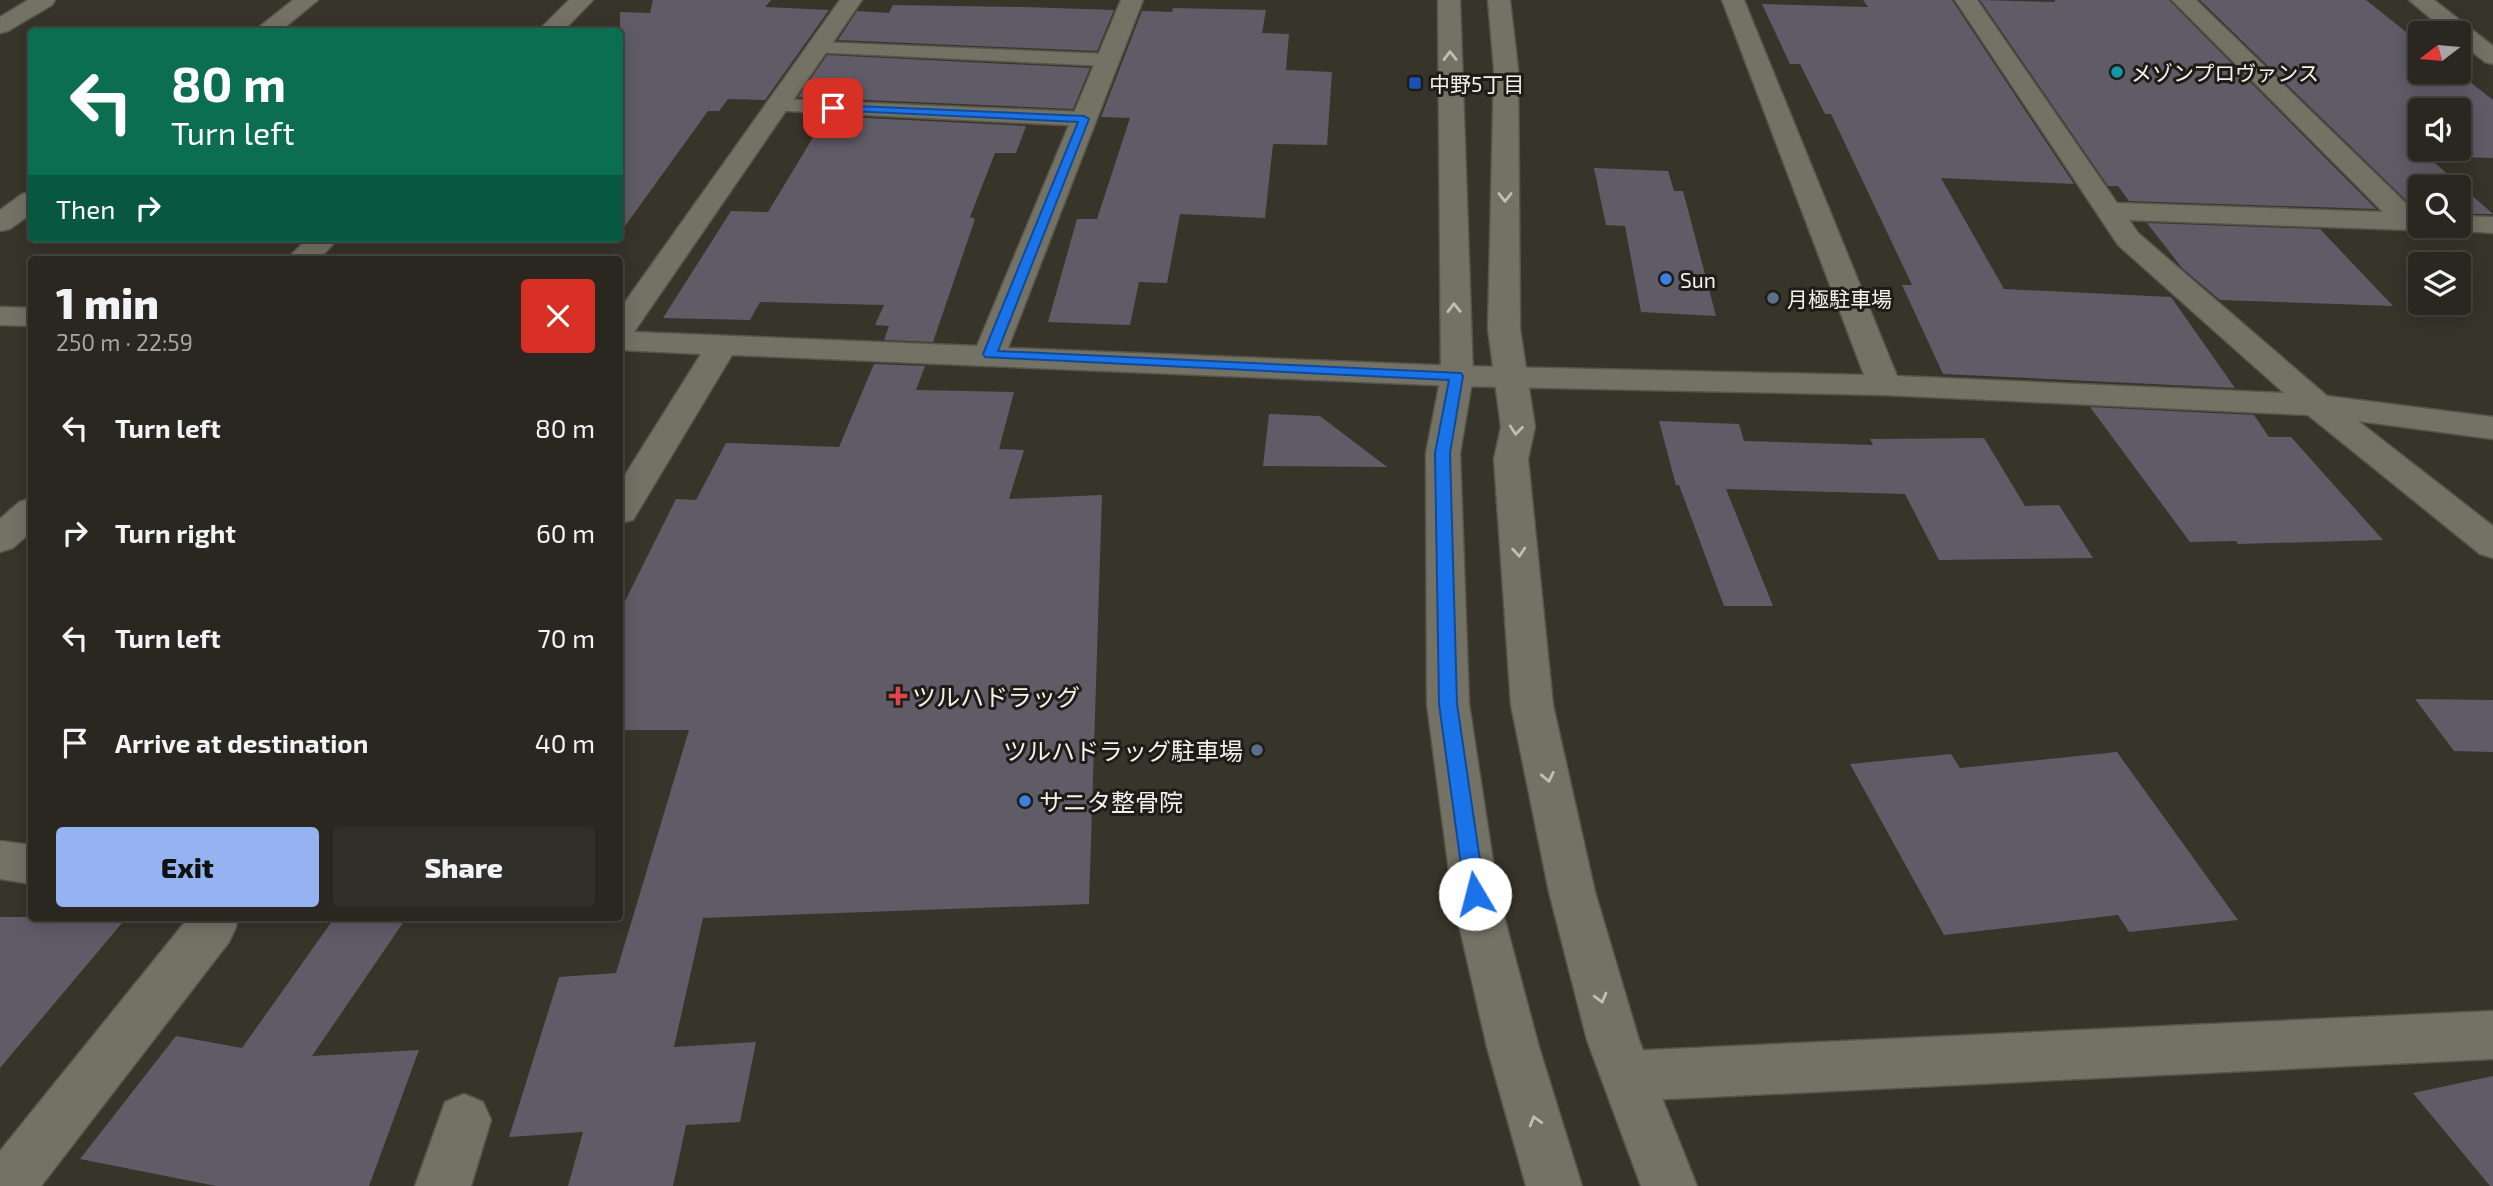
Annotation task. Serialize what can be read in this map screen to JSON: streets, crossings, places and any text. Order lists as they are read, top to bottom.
{
  "places": {
    "other": [
      "メゾンプロヴァンス",
      "Sun",
      "月極駐車場",
      "ツルハドラッグ駐車場",
      "サニタ整骨院"
    ],
    "transit": ["中野5丁目"],
    "health": ["ツルハドラッグ"]
  },
  "north": "left",
  "page": {
    "turn": ["80 m", "Turn left"],
    "then": "Then",
    "heading": ["1 min", "250 m · 22:59"],
    "list": [
      {
        "name": "Turn left",
        "value": "80 m"
      },
      {
        "name": "Turn right",
        "value": "60 m"
      },
      {
        "name": "Turn left",
        "value": "70 m"
      },
      {
        "name": "Arrive at destination",
        "value": "40 m"
      }
    ],
    "buttons": ["Exit", "Share"]
  }
}
